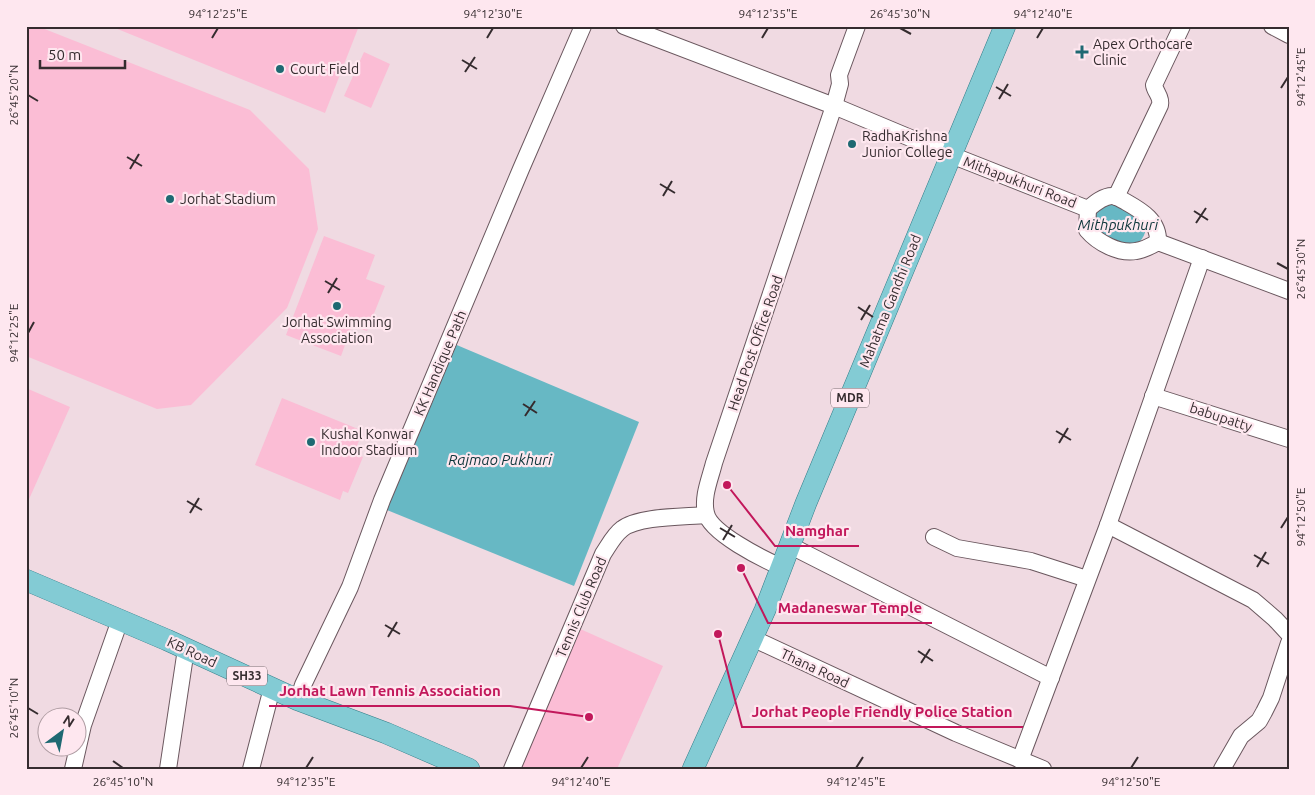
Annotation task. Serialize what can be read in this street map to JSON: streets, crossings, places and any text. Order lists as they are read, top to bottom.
{
  "streets": {
    "main road": [
      "Mahatma Gandhi Road",
      "MDR",
      "KB Road",
      "SH33"
    ],
    "street": [
      "Mithapukhuri Road",
      "Head Post Office Road",
      "KK Handique Path",
      "babupatty",
      "Tennis Club Road",
      "Thana Road"
    ]
  },
  "crossings": [
    ["Mithapukhuri Road", "Mahatma Gandhi Road"],
    ["Mithapukhuri Road", "Head Post Office Road"],
    ["Mahatma Gandhi Road", "Thana Road"],
    ["Head Post Office Road", "Tennis Club Road"],
    ["KK Handique Path", "KB Road"]
  ],
  "water": ["Mithpukhuri", "Rajmao Pukhuri"],
  "places": {
    "health": ["Apex Orthocare Clinic"],
    "other": [
      "Court Field",
      "RadhaKrishna Junior College",
      "Jorhat Stadium",
      "Jorhat Swimming Association",
      "Kushal Konwar Indoor Stadium",
      "Namghar",
      "Madaneswar Temple",
      "Jorhat People Friendly Police Station",
      "Jorhat Lawn Tennis Association"
    ]
  },
  "scale_bar": "50 m",
  "north": "top right",
  "coordinates": [
    "94°12'25\"E",
    "94°12'30\"E",
    "94°12'35\"E",
    "26°45'30\"N",
    "94°12'40\"E",
    "94°12'45\"E",
    "26°45'20\"N",
    "94°12'50\"E",
    "26°45'10\"N"
  ]
}
